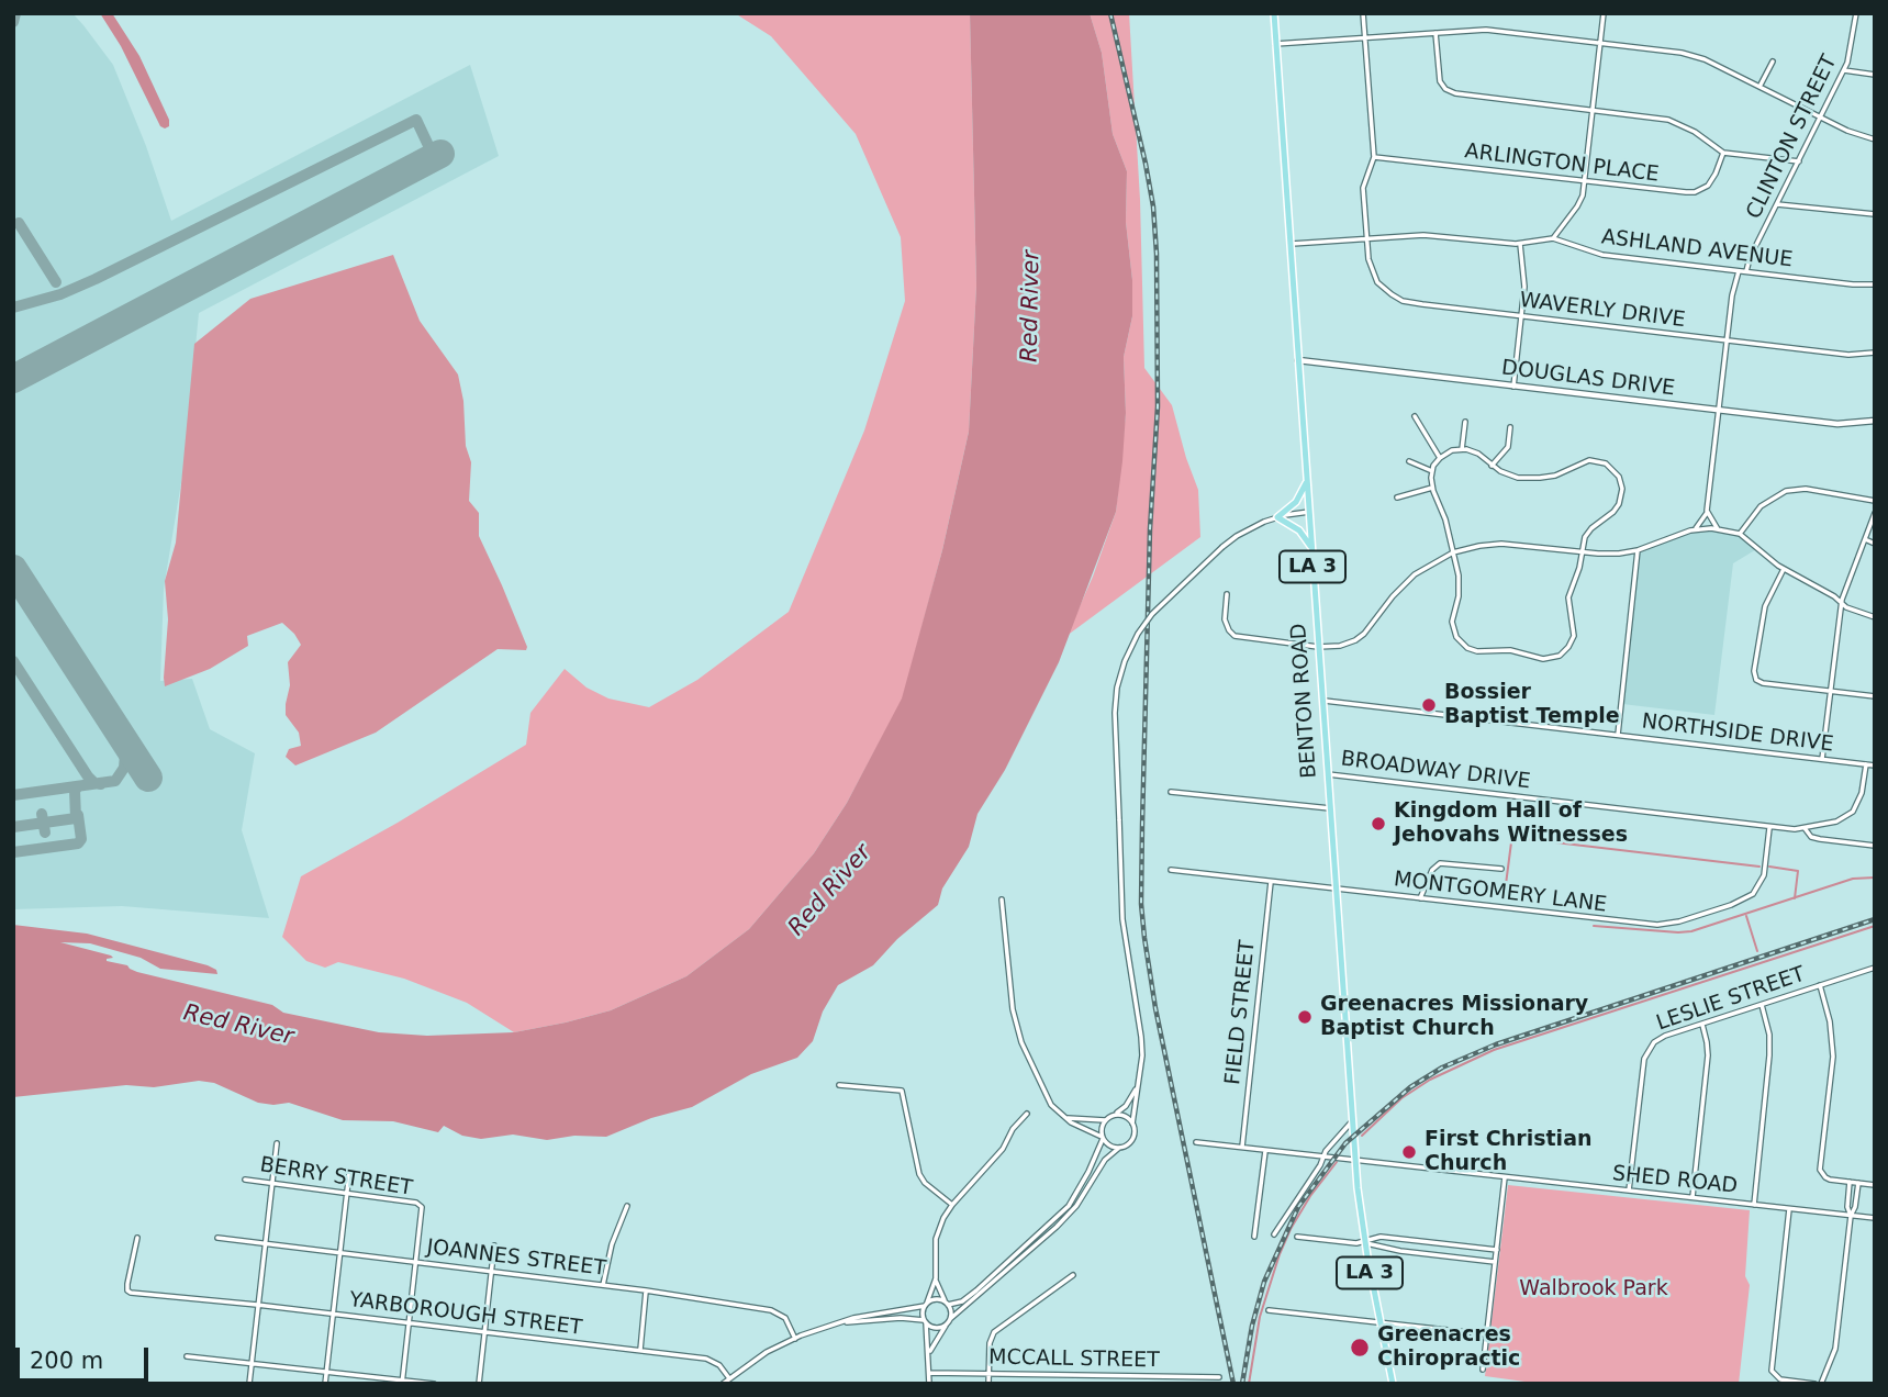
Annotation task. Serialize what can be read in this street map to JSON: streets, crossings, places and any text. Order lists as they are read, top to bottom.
{
  "streets": {
    "main road": ["LA 3", "BENTON ROAD"],
    "street": [
      "CLINTON STREET",
      "ARLINGTON PLACE",
      "ASHLAND AVENUE",
      "WAVERLY DRIVE",
      "DOUGLAS DRIVE",
      "NORTHSIDE DRIVE",
      "BROADWAY DRIVE",
      "MONTGOMERY LANE",
      "LESLIE STREET",
      "FIELD STREET",
      "BERRY STREET",
      "SHED ROAD",
      "JOANNES STREET",
      "YARBOROUGH STREET",
      "MCCALL STREET"
    ]
  },
  "crossings": [
    ["CLINTON STREET", "ASHLAND AVENUE"],
    ["ARLINGTON PLACE", "WAVERLY DRIVE"],
    ["ASHLAND AVENUE", "WAVERLY DRIVE"],
    ["ASHLAND AVENUE", "BENTON ROAD"],
    ["DOUGLAS DRIVE", "BENTON ROAD"],
    ["BENTON ROAD", "NORTHSIDE DRIVE"],
    ["BENTON ROAD", "BROADWAY DRIVE"],
    ["BENTON ROAD", "MONTGOMERY LANE"],
    ["BENTON ROAD", "SHED ROAD"],
    ["NORTHSIDE DRIVE", "BROADWAY DRIVE"],
    ["BROADWAY DRIVE", "MONTGOMERY LANE"],
    ["MONTGOMERY LANE", "FIELD STREET"],
    ["LESLIE STREET", "SHED ROAD"],
    ["FIELD STREET", "SHED ROAD"],
    ["BERRY STREET", "JOANNES STREET"]
  ],
  "water": ["Red River"],
  "parks": ["Walbrook Park"],
  "places": [
    "Bossier Baptist Temple",
    "Kingdom Hall of Jehovahs Witnesses",
    "Greenacres Missionary Baptist Church",
    "First Christian Church",
    "Greenacres Chiropractic"
  ],
  "scale_bar": "200 m"
}
